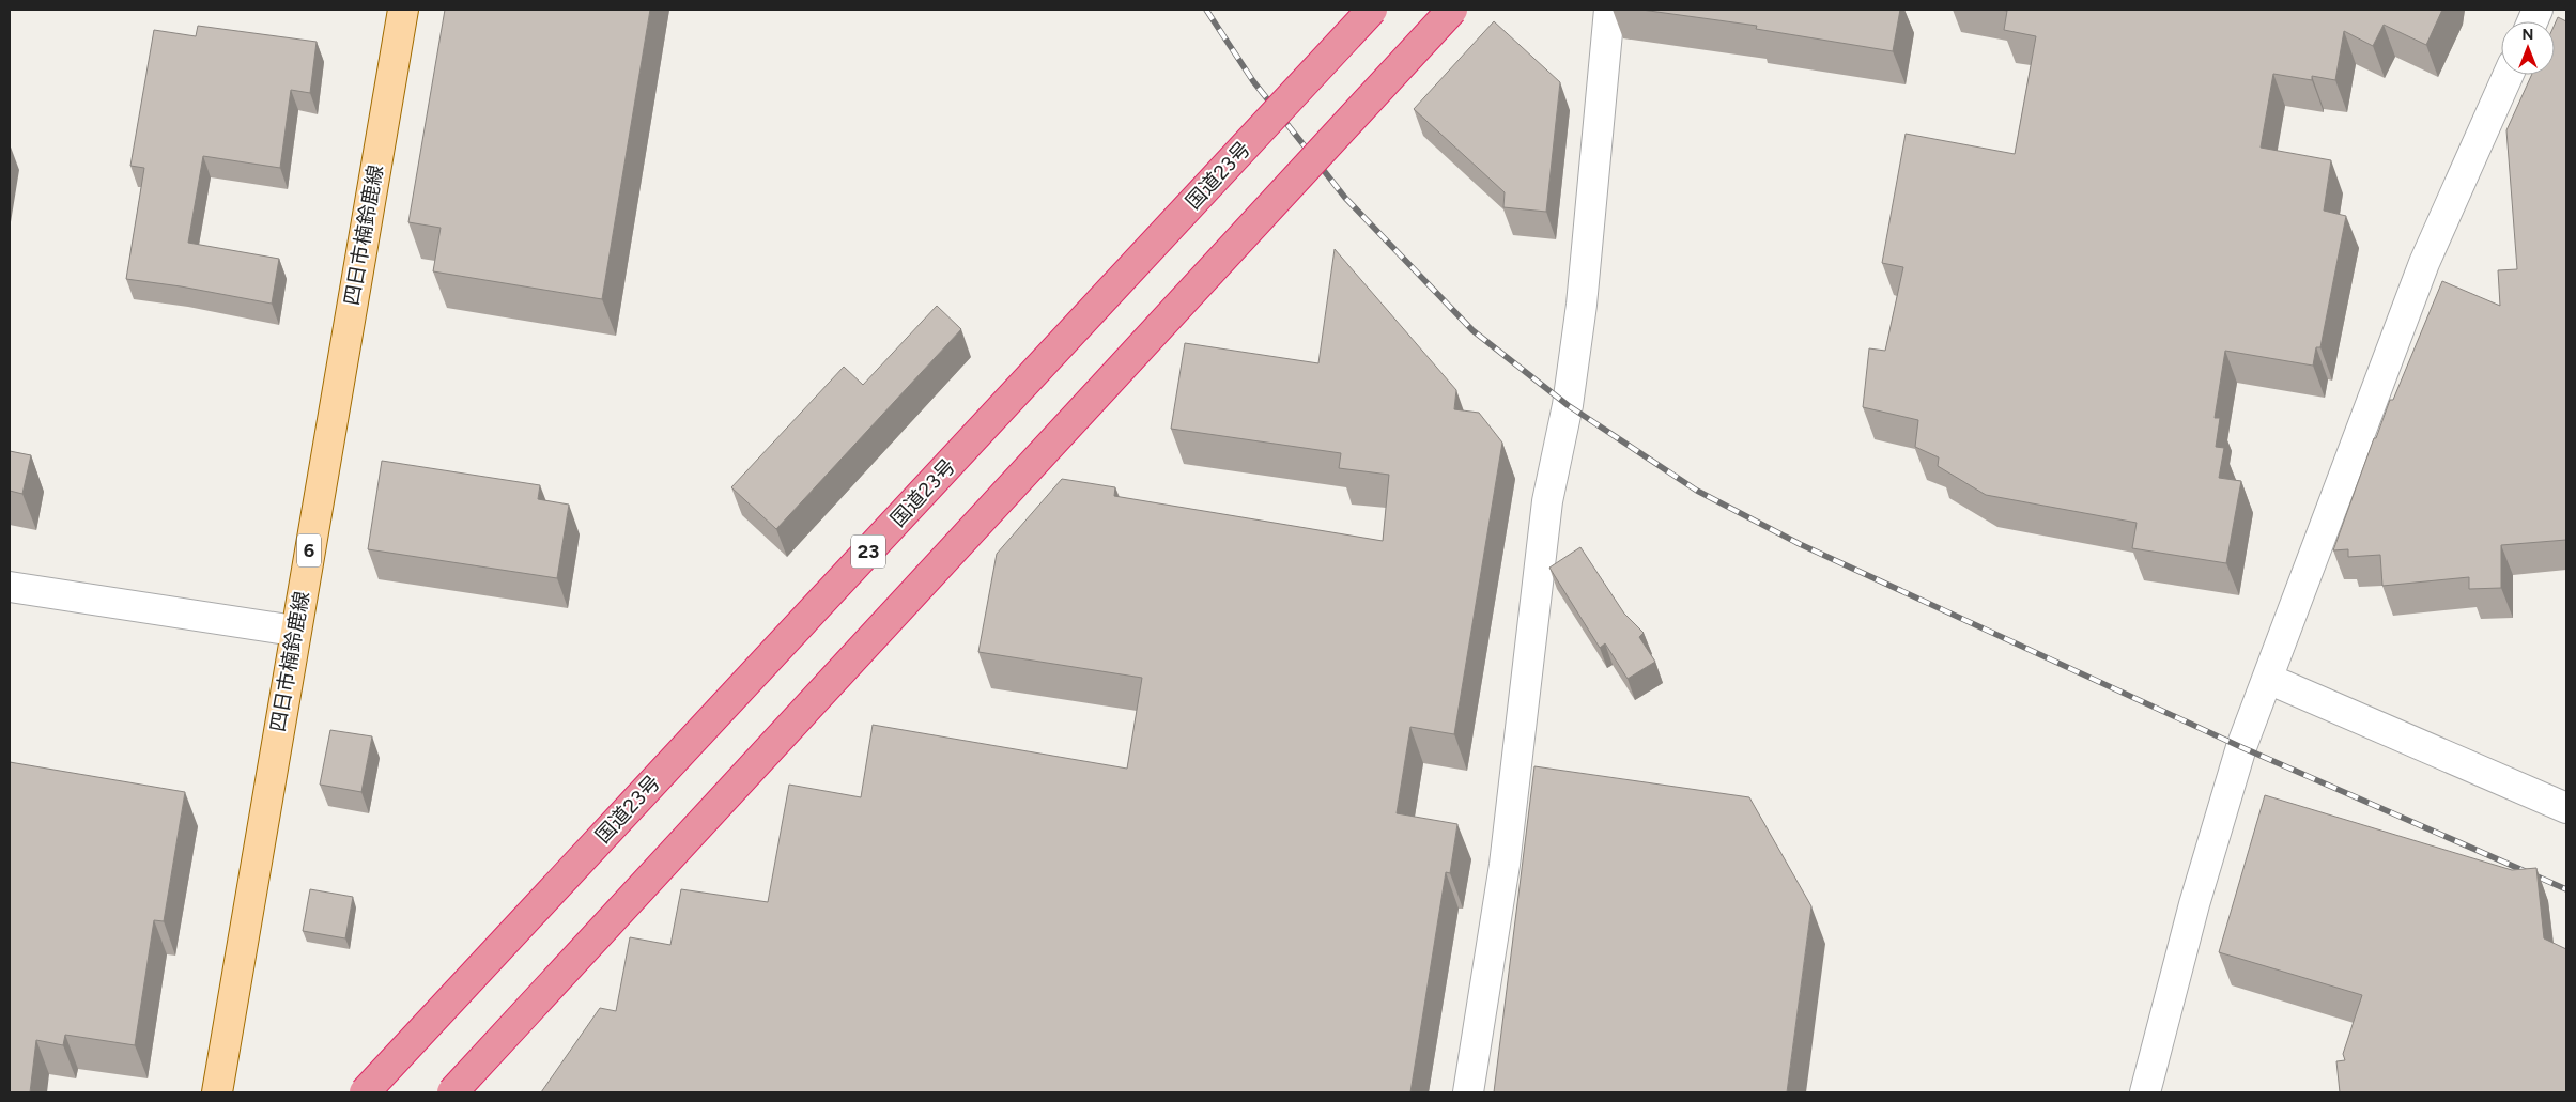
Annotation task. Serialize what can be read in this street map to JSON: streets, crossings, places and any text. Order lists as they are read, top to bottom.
{
  "streets": {
    "highway": ["国道23号", "23"],
    "main road": ["四日市楠鈴鹿線", "6"]
  },
  "north": "top"
}
